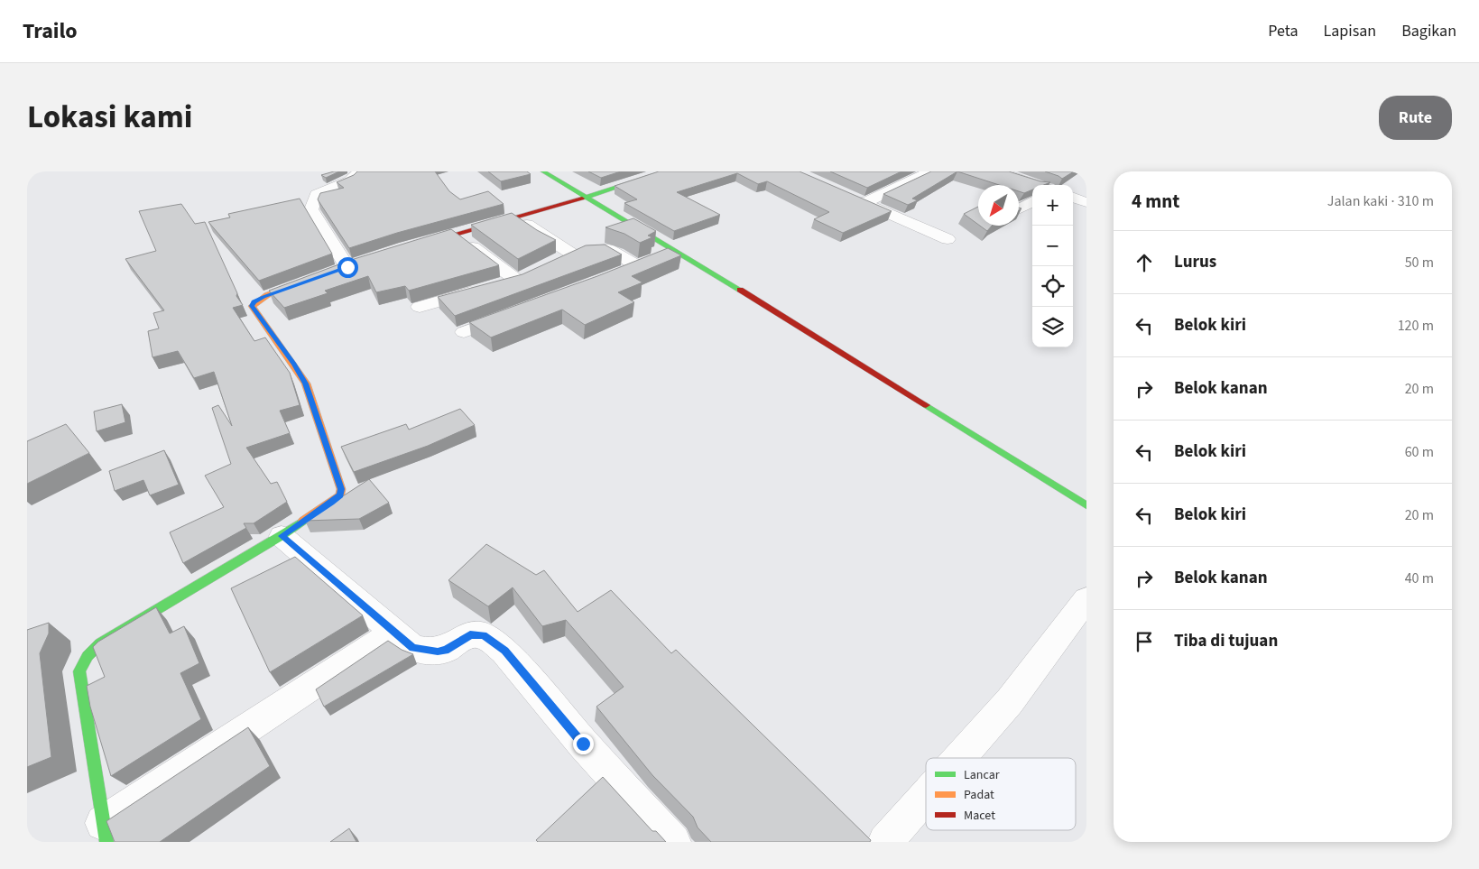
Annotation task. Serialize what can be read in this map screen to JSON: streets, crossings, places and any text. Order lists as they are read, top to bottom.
{
  "legend": ["Lancar", "Padat", "Macet"],
  "north": "bottom left",
  "page": {
    "header": "Trailo",
    "nav": ["Peta", "Lapisan", "Bagikan"],
    "title": "Lokasi kami",
    "buttons": "Rute",
    "heading": ["4 mnt", "Jalan kaki · 310 m"],
    "map_buttons": ["+", "−"],
    "list": [
      ["Lurus", "50 m"],
      ["Belok kiri", "120 m"],
      ["Belok kanan", "20 m"],
      ["Belok kiri", "60 m"],
      ["Belok kiri", "20 m"],
      ["Belok kanan", "40 m"],
      "Tiba di tujuan"
    ]
  }
}
